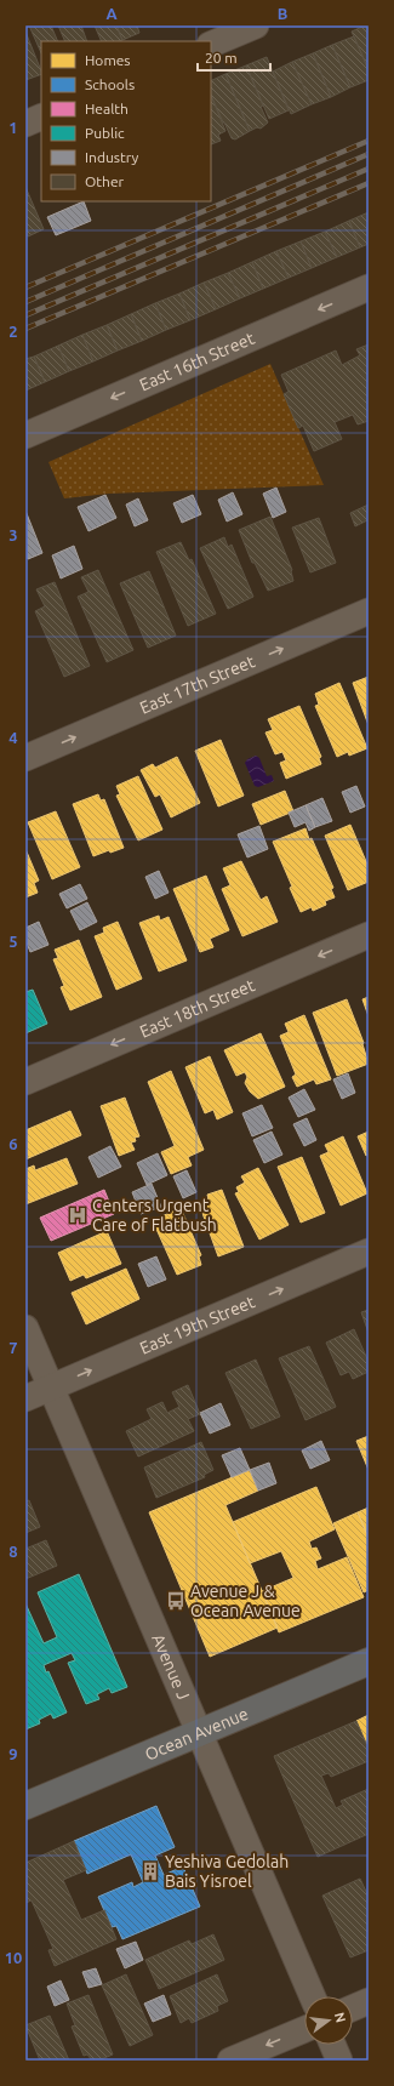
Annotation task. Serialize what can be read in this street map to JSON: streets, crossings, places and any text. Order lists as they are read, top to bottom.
{
  "streets": {
    "main road": ["Ocean Avenue"],
    "street": [
      "East 16th Street",
      "East 17th Street",
      "East 18th Street",
      "East 19th Street",
      "Avenue J"
    ]
  },
  "crossings": [
    ["East 19th Street", "Avenue J"],
    ["Avenue J", "Ocean Avenue"]
  ],
  "one_way": [
    "East 16th Street",
    "East 17th Street",
    "East 18th Street",
    "East 19th Street"
  ],
  "places": {
    "hospital": ["Centers Urgent Care of Flatbush"],
    "bus stop": ["Avenue J & Ocean Avenue"],
    "building": ["Yeshiva Gedolah Bais Yisroel"]
  },
  "legend": [
    "Homes",
    "Schools",
    "Health",
    "Public",
    "Industry",
    "Other"
  ],
  "scale_bar": "20 m",
  "north": "right",
  "grid": {
    "columns": ["A", "B"],
    "rows": [
      "1",
      "2",
      "3",
      "4",
      "5",
      "6",
      "7",
      "8",
      "9",
      "10"
    ]
  }
}
